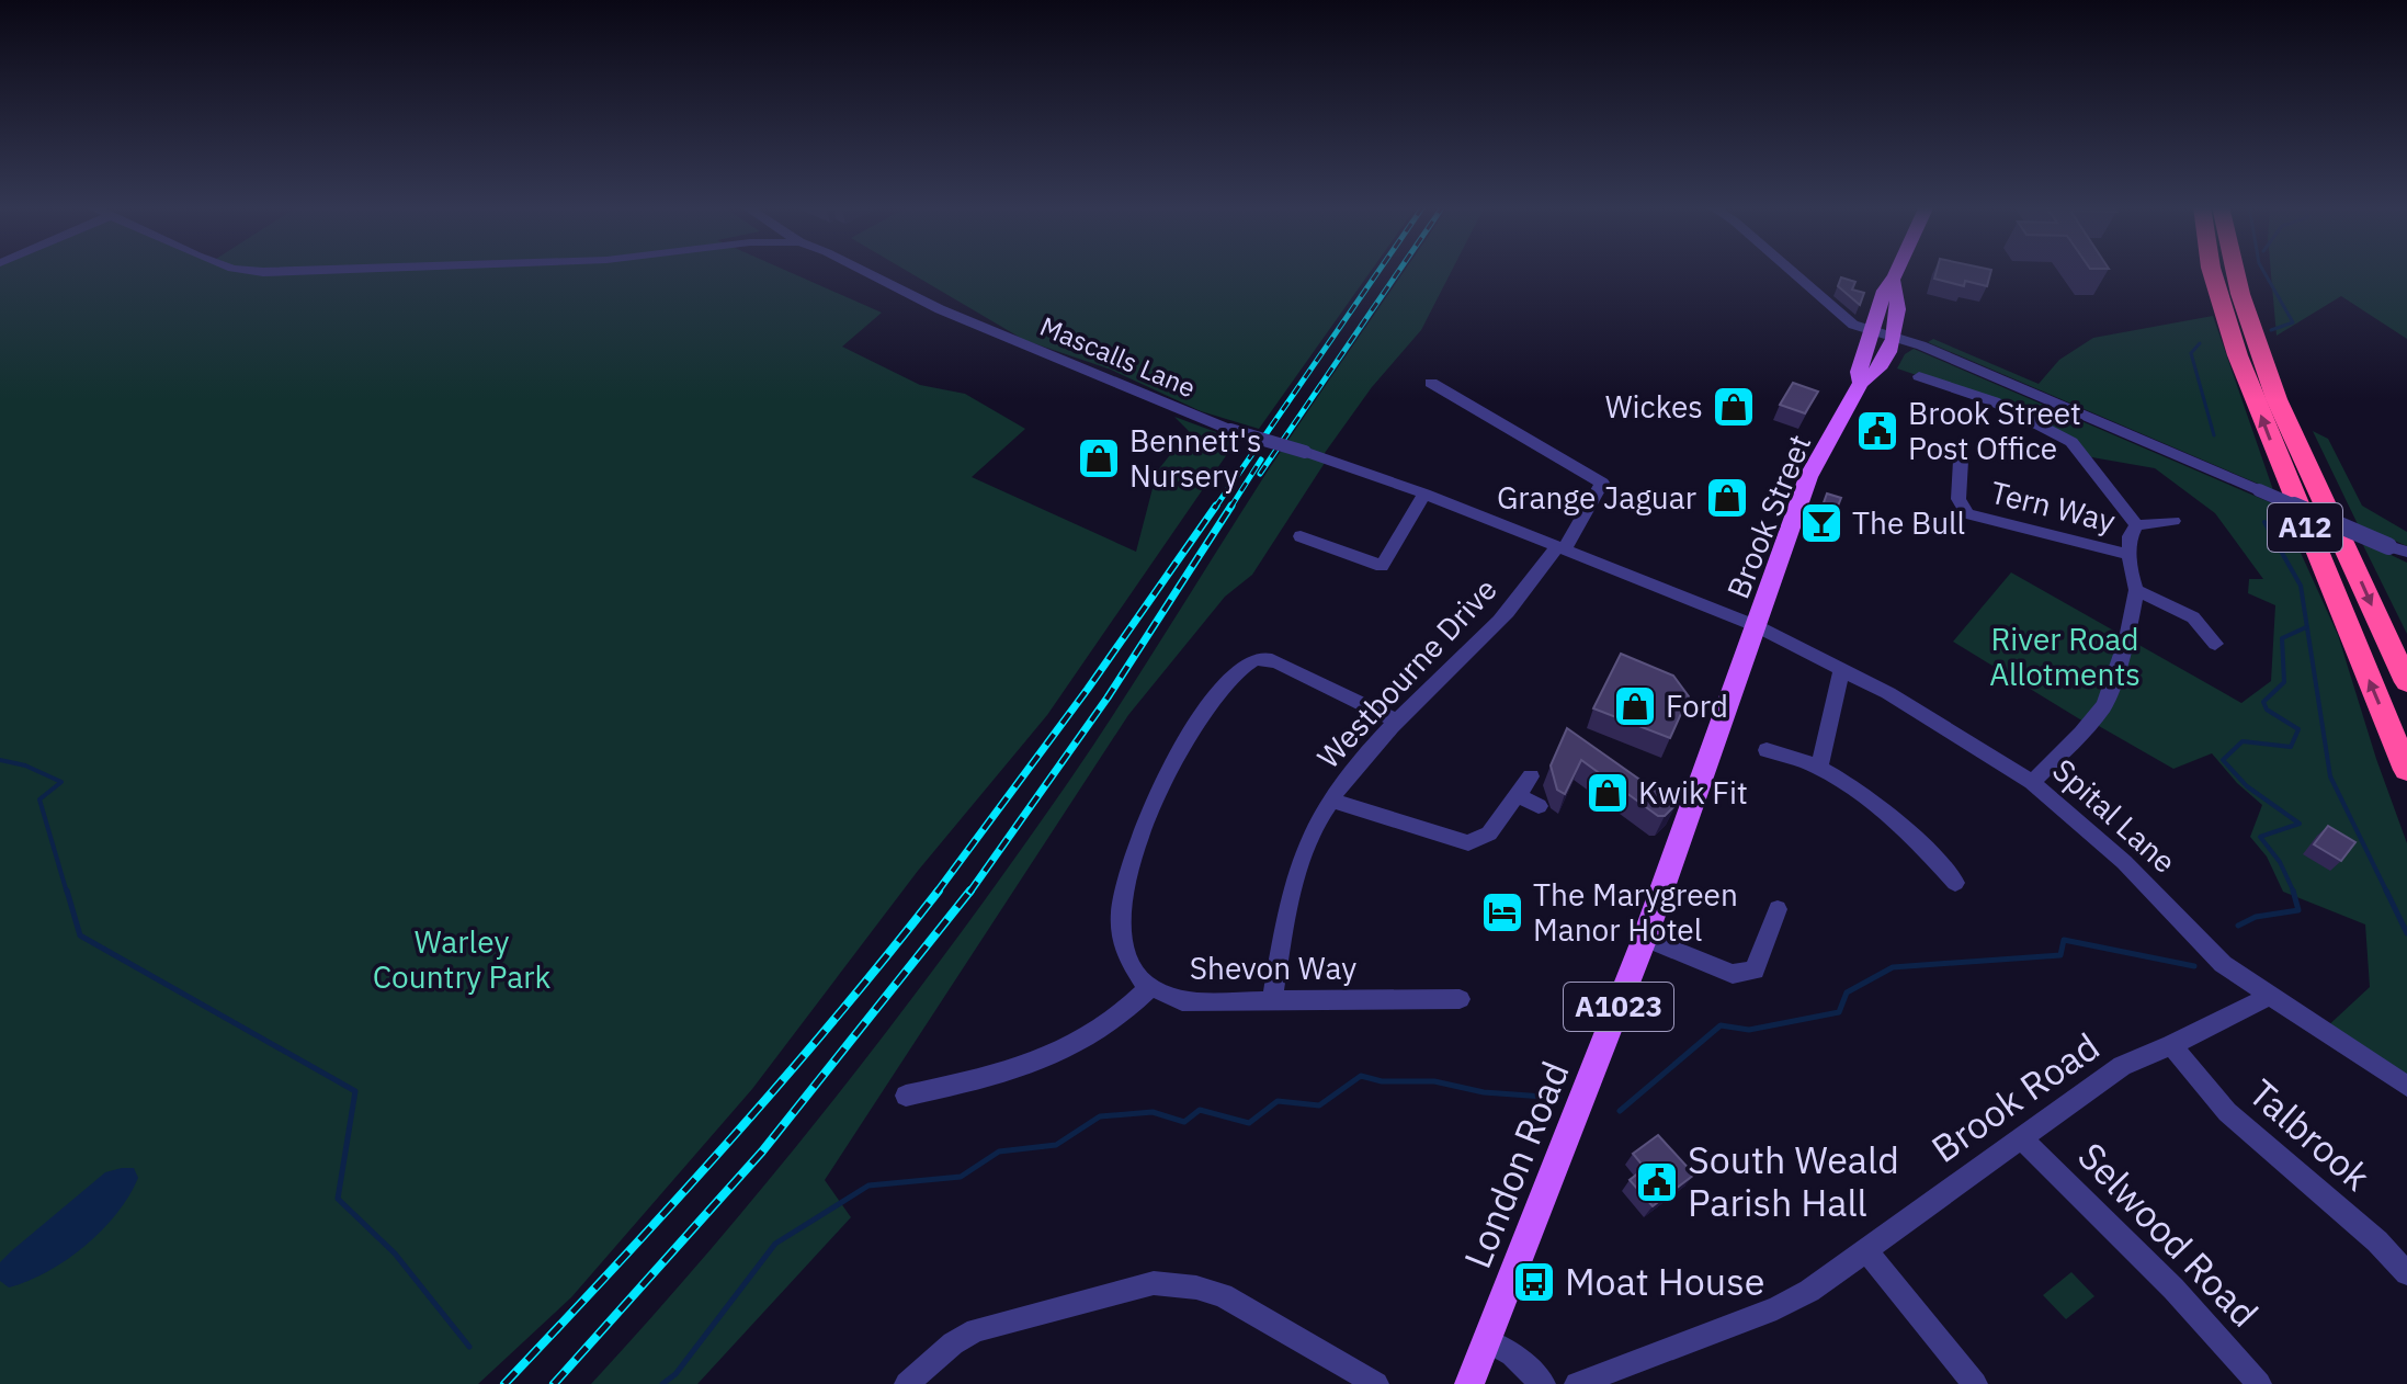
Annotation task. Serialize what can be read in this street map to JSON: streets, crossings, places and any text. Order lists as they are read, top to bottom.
{
  "streets": {
    "highway": ["A12"],
    "main road": ["Brook Street", "A1023", "London Road"],
    "street": [
      "Mascalls Lane",
      "Tern Way",
      "Westbourne Drive",
      "Spital Lane",
      "Shevon Way",
      "Brook Road",
      "Talbrook",
      "Selwood Road"
    ]
  },
  "crossings": [
    ["Mascalls Lane", "Brook Street"],
    ["Mascalls Lane", "Westbourne Drive"],
    ["Mascalls Lane", "Spital Lane"],
    ["Mascalls Lane", "London Road"],
    ["Brook Street", "Spital Lane"],
    ["Brook Street", "London Road"],
    ["Westbourne Drive", "Shevon Way"],
    ["Spital Lane", "Brook Road"],
    ["Spital Lane", "London Road"],
    ["Brook Road", "Talbrook"],
    ["Brook Road", "Selwood Road"]
  ],
  "parks": ["River Road Allotments", "Warley Country Park"],
  "places": {
    "shop": [
      "Wickes",
      "Bennett's Nursery",
      "Grange Jaguar",
      "Ford",
      "Kwik Fit"
    ],
    "public building": ["Brook Street Post Office", "South Weald Parish Hall"],
    "bar": ["The Bull"],
    "hotel": ["The Marygreen Manor Hotel"],
    "bus stop": ["Moat House"]
  }
}
